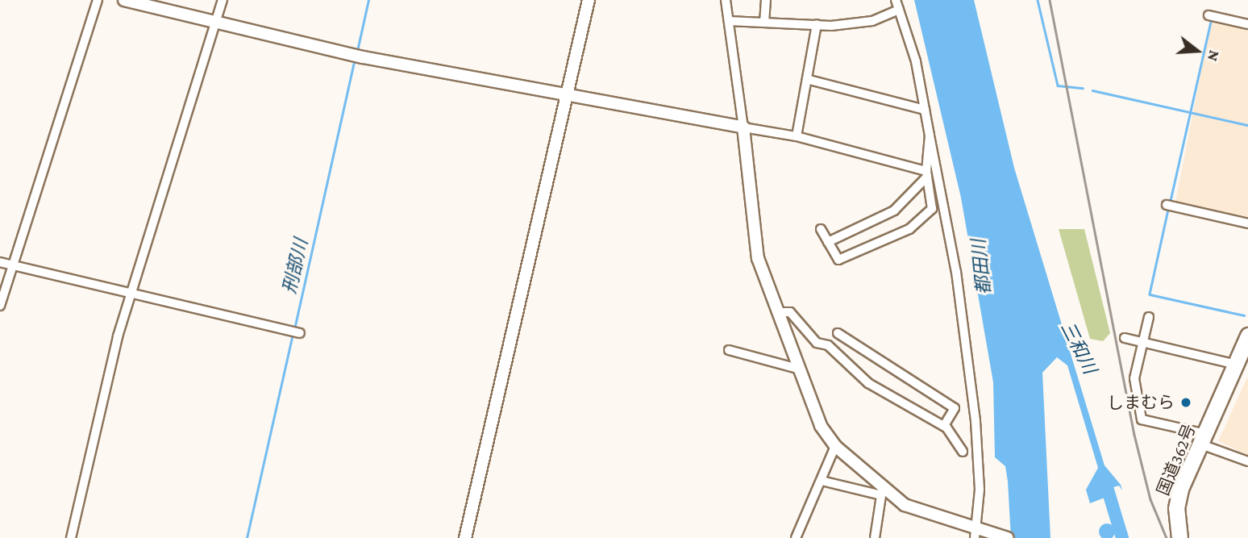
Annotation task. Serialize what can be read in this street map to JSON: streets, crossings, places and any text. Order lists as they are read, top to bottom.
{
  "streets": {
    "highway": ["国道362号"]
  },
  "water": ["刑部川", "都田川", "三和川"],
  "places": ["しまむら"],
  "north": "right"
}
